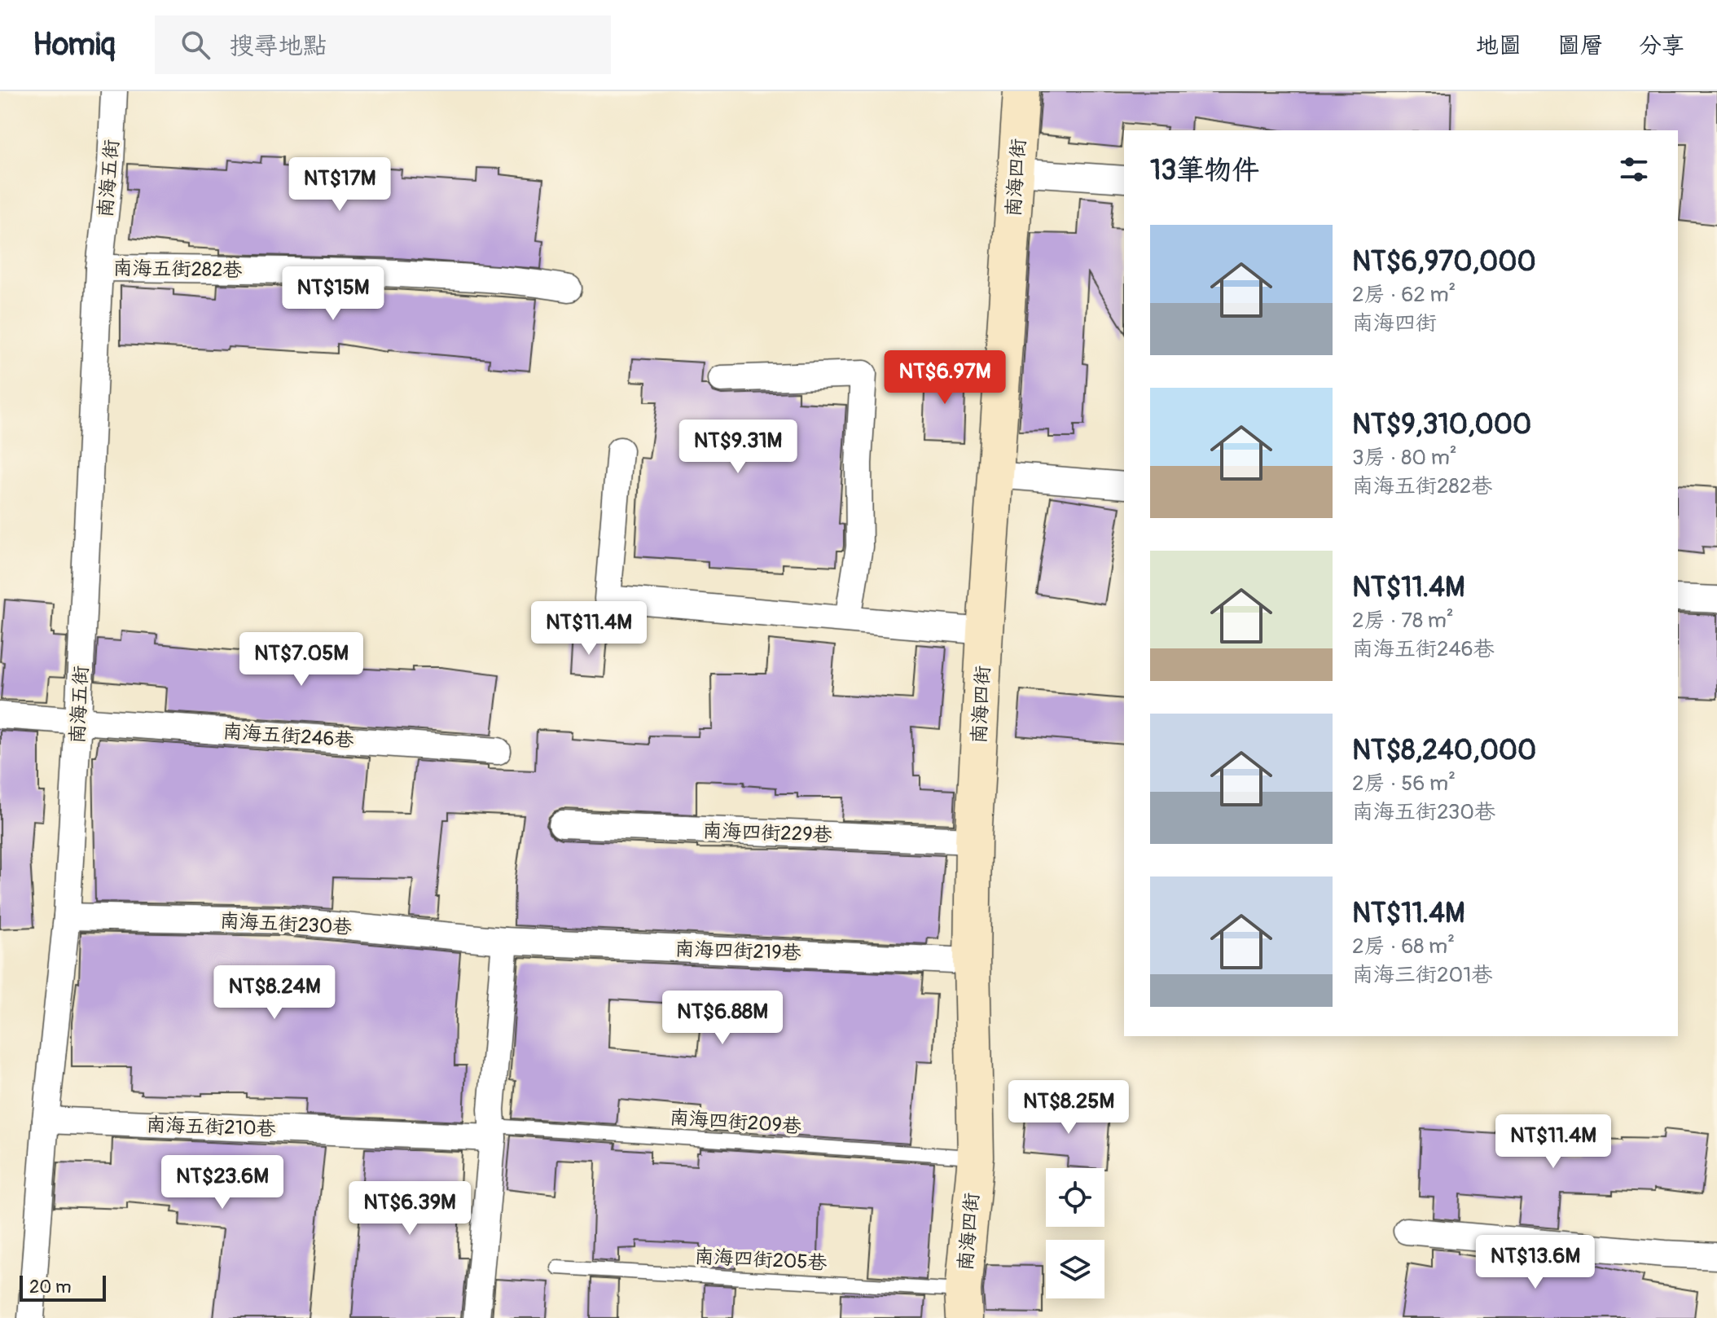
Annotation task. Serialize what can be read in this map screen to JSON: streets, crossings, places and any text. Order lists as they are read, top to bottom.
{
  "streets": {
    "street": [
      "南海四街",
      "南海五街",
      "南海五街282巷",
      "南海五街246巷",
      "南海四街229巷",
      "南海五街230巷",
      "南海四街219巷",
      "南海五街210巷"
    ],
    "lane": ["南海四街209巷", "南海四街205巷"]
  },
  "crossings": [
    ["南海四街", "南海四街229巷"],
    ["南海四街", "南海四街219巷"],
    ["南海四街", "南海四街209巷"],
    ["南海四街", "南海四街205巷"],
    ["南海五街", "南海五街282巷"],
    ["南海五街", "南海五街246巷"],
    ["南海五街", "南海五街230巷"],
    ["南海五街", "南海五街210巷"],
    ["南海五街230巷", "南海四街219巷"],
    ["南海四街209巷", "南海五街210巷"]
  ],
  "scale_bar": "20 m",
  "page": {
    "header": "Homiq",
    "search": "搜尋地點",
    "nav": ["地圖", "圖層", "分享"],
    "heading": "13筆物件",
    "price": [
      "NT$17M",
      "NT$15M",
      "NT$6.97M",
      "NT$9.31M",
      "NT$11.4M",
      "NT$7.05M",
      "NT$8.24M",
      "NT$6.88M",
      "NT$8.25M",
      "NT$11.4M",
      "NT$23.6M",
      "NT$6.39M",
      "NT$13.6M"
    ],
    "list": [
      {
        "name": "NT$6,970,000",
        "note": "2房 · 62 m² · 南海四街"
      },
      {
        "name": "NT$9,310,000",
        "note": "3房 · 80 m² · 南海五街282巷"
      },
      {
        "name": "NT$11.4M",
        "note": "2房 · 78 m² · 南海五街246巷"
      },
      {
        "name": "NT$8,240,000",
        "note": "2房 · 56 m² · 南海五街230巷"
      },
      {
        "name": "NT$11.4M",
        "note": "2房 · 68 m² · 南海三街201巷"
      }
    ],
    "scale": "20 m"
  }
}
